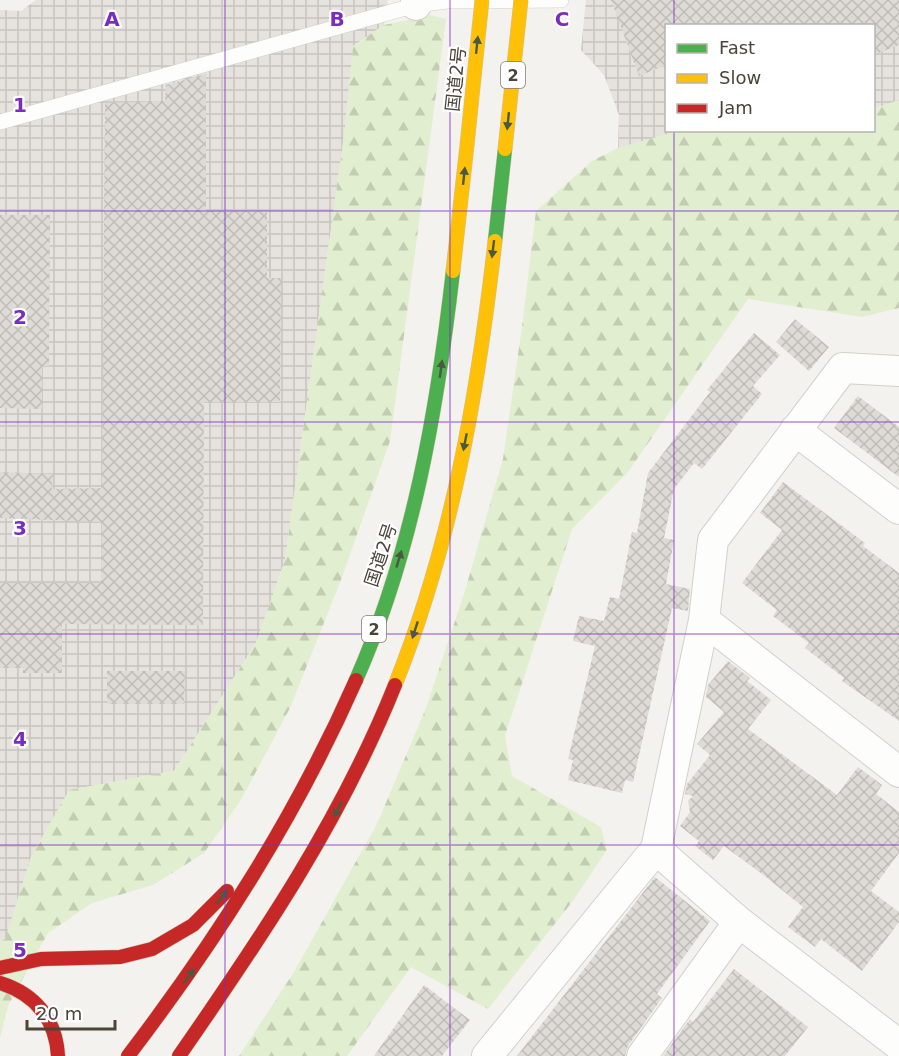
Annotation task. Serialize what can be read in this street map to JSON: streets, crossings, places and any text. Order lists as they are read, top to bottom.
{
  "streets": {
    "highway": ["2", "国道2号"]
  },
  "legend": ["Fast", "Slow", "Jam"],
  "scale_bar": "20 m",
  "grid": {
    "columns": ["A", "B", "C"],
    "rows": [
      "1",
      "2",
      "3",
      "4",
      "5"
    ]
  }
}
